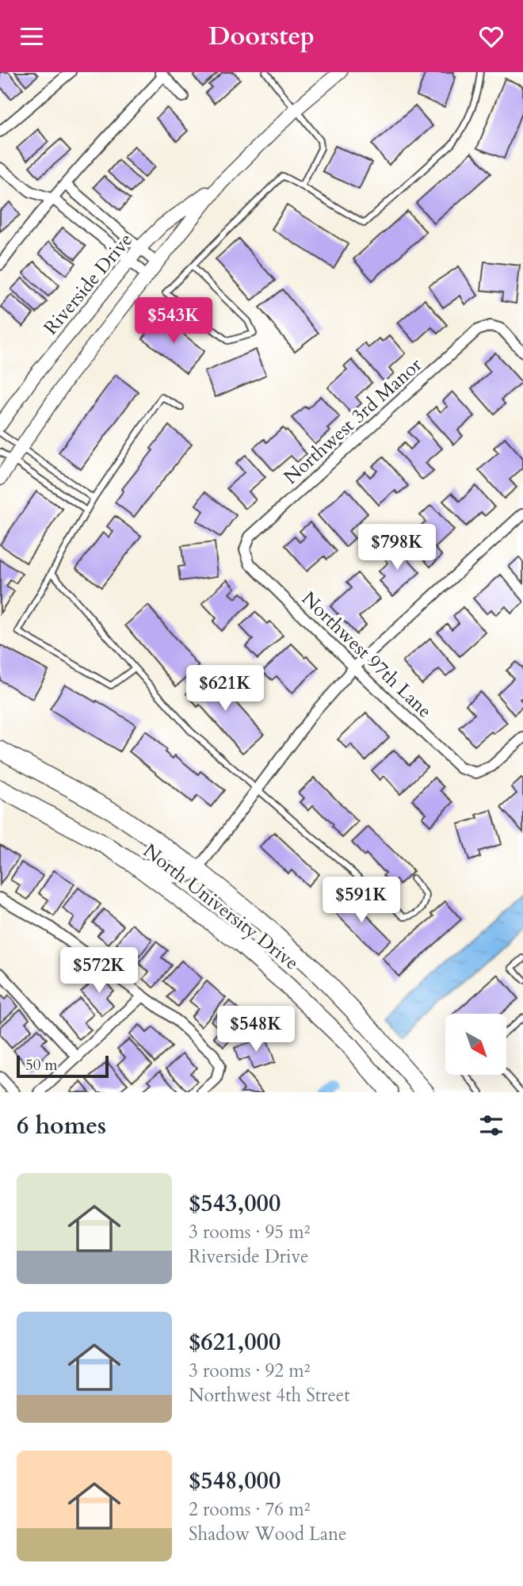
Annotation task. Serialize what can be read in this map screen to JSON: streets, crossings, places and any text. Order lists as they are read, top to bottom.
{
  "streets": {
    "main road": ["North University Drive"],
    "street": ["Riverside Drive", "Northwest 3rd Manor", "Northwest 97th Lane"]
  },
  "crossings": [
    ["Northwest 3rd Manor", "Northwest 97th Lane"]
  ],
  "scale_bar": "50 m",
  "north": "bottom right",
  "page": {
    "header": "Doorstep",
    "price": [
      "$543K",
      "$798K",
      "$621K",
      "$591K",
      "$572K",
      "$548K"
    ],
    "scale": "50 m",
    "heading": "6 homes",
    "list": [
      {
        "name": "$543,000",
        "note": "3 rooms · 95 m² · Riverside Drive"
      },
      {
        "name": "$621,000",
        "note": "3 rooms · 92 m² · Northwest 4th Street"
      },
      {
        "name": "$548,000",
        "note": "2 rooms · 76 m² · Shadow Wood Lane"
      }
    ]
  }
}
